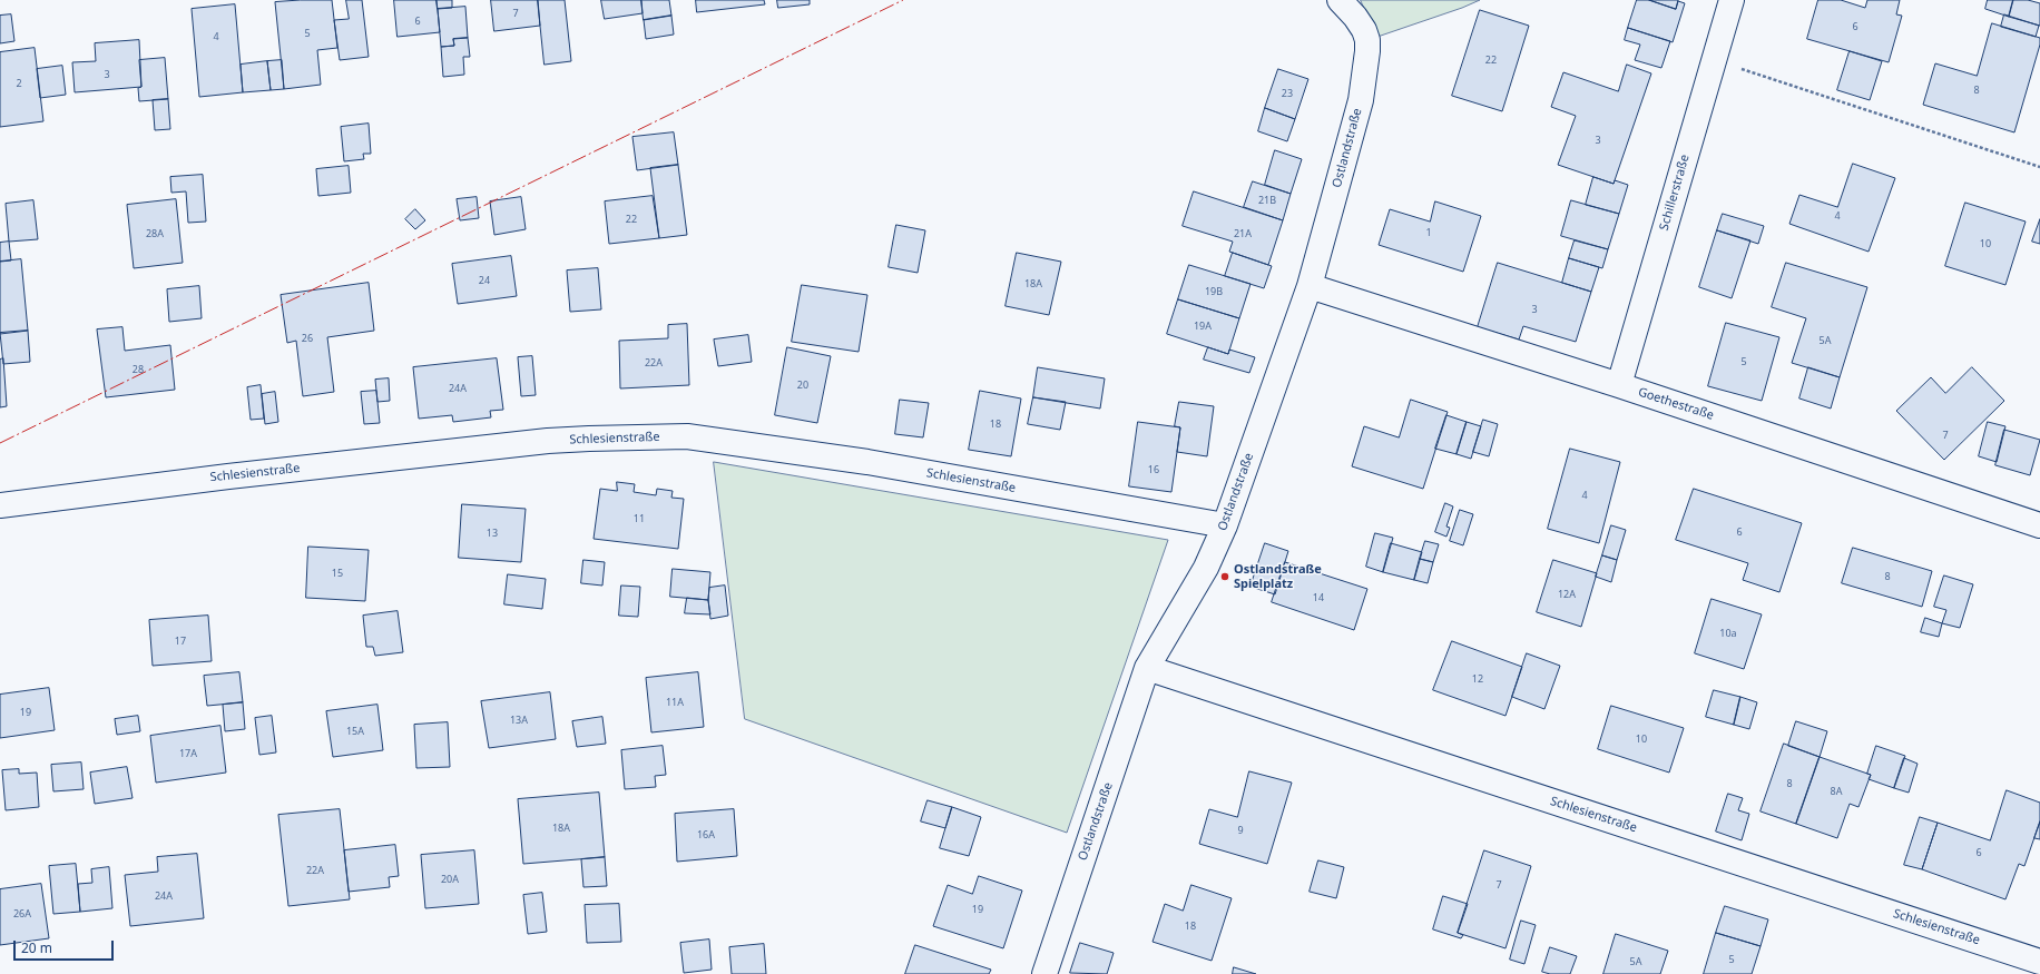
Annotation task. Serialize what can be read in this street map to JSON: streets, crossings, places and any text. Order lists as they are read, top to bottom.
{
  "streets": {
    "street": [
      "Ostlandstraße",
      "Schillerstraße",
      "Goethestraße",
      "Schlesienstraße"
    ]
  },
  "crossings": [
    ["Ostlandstraße", "Goethestraße"],
    ["Ostlandstraße", "Schlesienstraße"],
    ["Schillerstraße", "Goethestraße"]
  ],
  "places": ["Ostlandstraße Spielplatz"],
  "house_numbers": [
    "7",
    "6",
    "6",
    "5",
    "4",
    "22",
    "3",
    "2",
    "8",
    "23",
    "3",
    "21B",
    "4",
    "22",
    "1",
    "28A",
    "21A",
    "10",
    "24",
    "18A",
    "19B",
    "3",
    "19A",
    "26",
    "5A",
    "5",
    "22A",
    "28",
    "20",
    "24A",
    "18",
    "7",
    "16",
    "4",
    "11",
    "6",
    "13",
    "15",
    "8",
    "12A",
    "14",
    "10a",
    "17",
    "12",
    "11A",
    "19",
    "13A",
    "15A",
    "10",
    "17A",
    "8",
    "8A",
    "18A",
    "9",
    "16A",
    "6",
    "22A",
    "20A",
    "7",
    "24A",
    "19",
    "26A",
    "18",
    "5",
    "5A"
  ],
  "scale_bar": "20 m"
}
